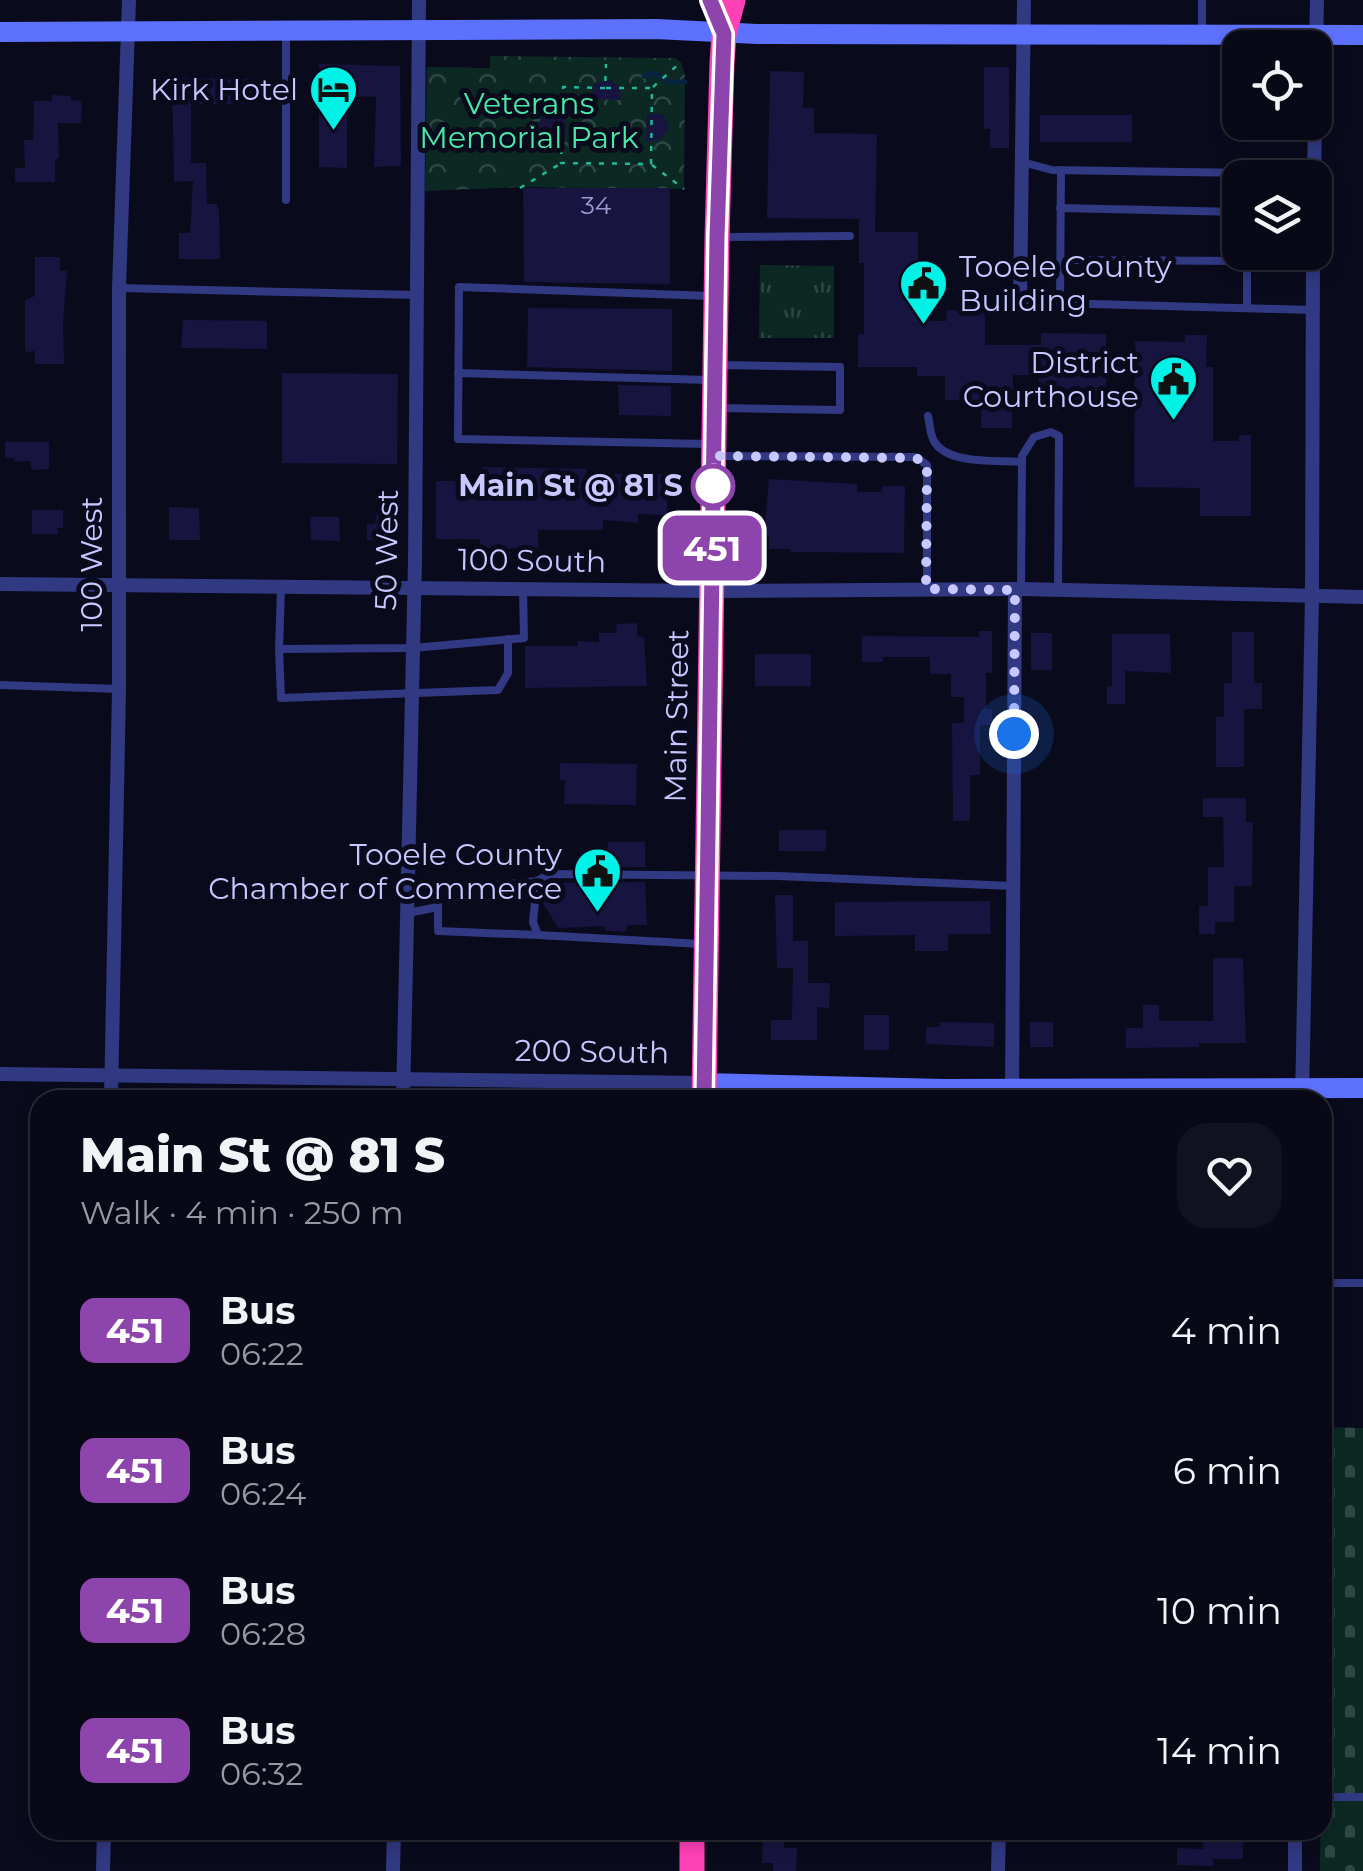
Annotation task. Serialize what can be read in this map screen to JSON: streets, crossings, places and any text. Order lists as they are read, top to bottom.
{
  "streets": {
    "highway": ["Main Street"],
    "street": [
      "50 West",
      "100 South",
      "100 West",
      "200 South"
    ]
  },
  "crossings": [
    ["50 West", "100 South"],
    ["50 West", "200 South"],
    ["100 South", "100 West"],
    ["100 South", "Main Street"],
    ["100 West", "200 South"]
  ],
  "parks": ["Veterans Memorial Park"],
  "places": {
    "hotel": ["Kirk Hotel"],
    "public building": ["Tooele County Building", "District Courthouse", "Tooele County Chamber of Commerce"],
    "other": ["Main St @ 81 S"]
  },
  "lines": ["bus line 451"],
  "house_numbers": ["34"],
  "page": {
    "on_map": "451",
    "heading": ["Main St @ 81 S", "Walk · 4 min · 250 m"],
    "list": [
      {
        "mark": "451",
        "name": "Bus",
        "note": "06:22",
        "value": "4 min"
      },
      {
        "mark": "451",
        "name": "Bus",
        "note": "06:24",
        "value": "6 min"
      },
      {
        "mark": "451",
        "name": "Bus",
        "note": "06:28",
        "value": "10 min"
      },
      {
        "mark": "451",
        "name": "Bus",
        "note": "06:32",
        "value": "14 min"
      }
    ]
  }
}
